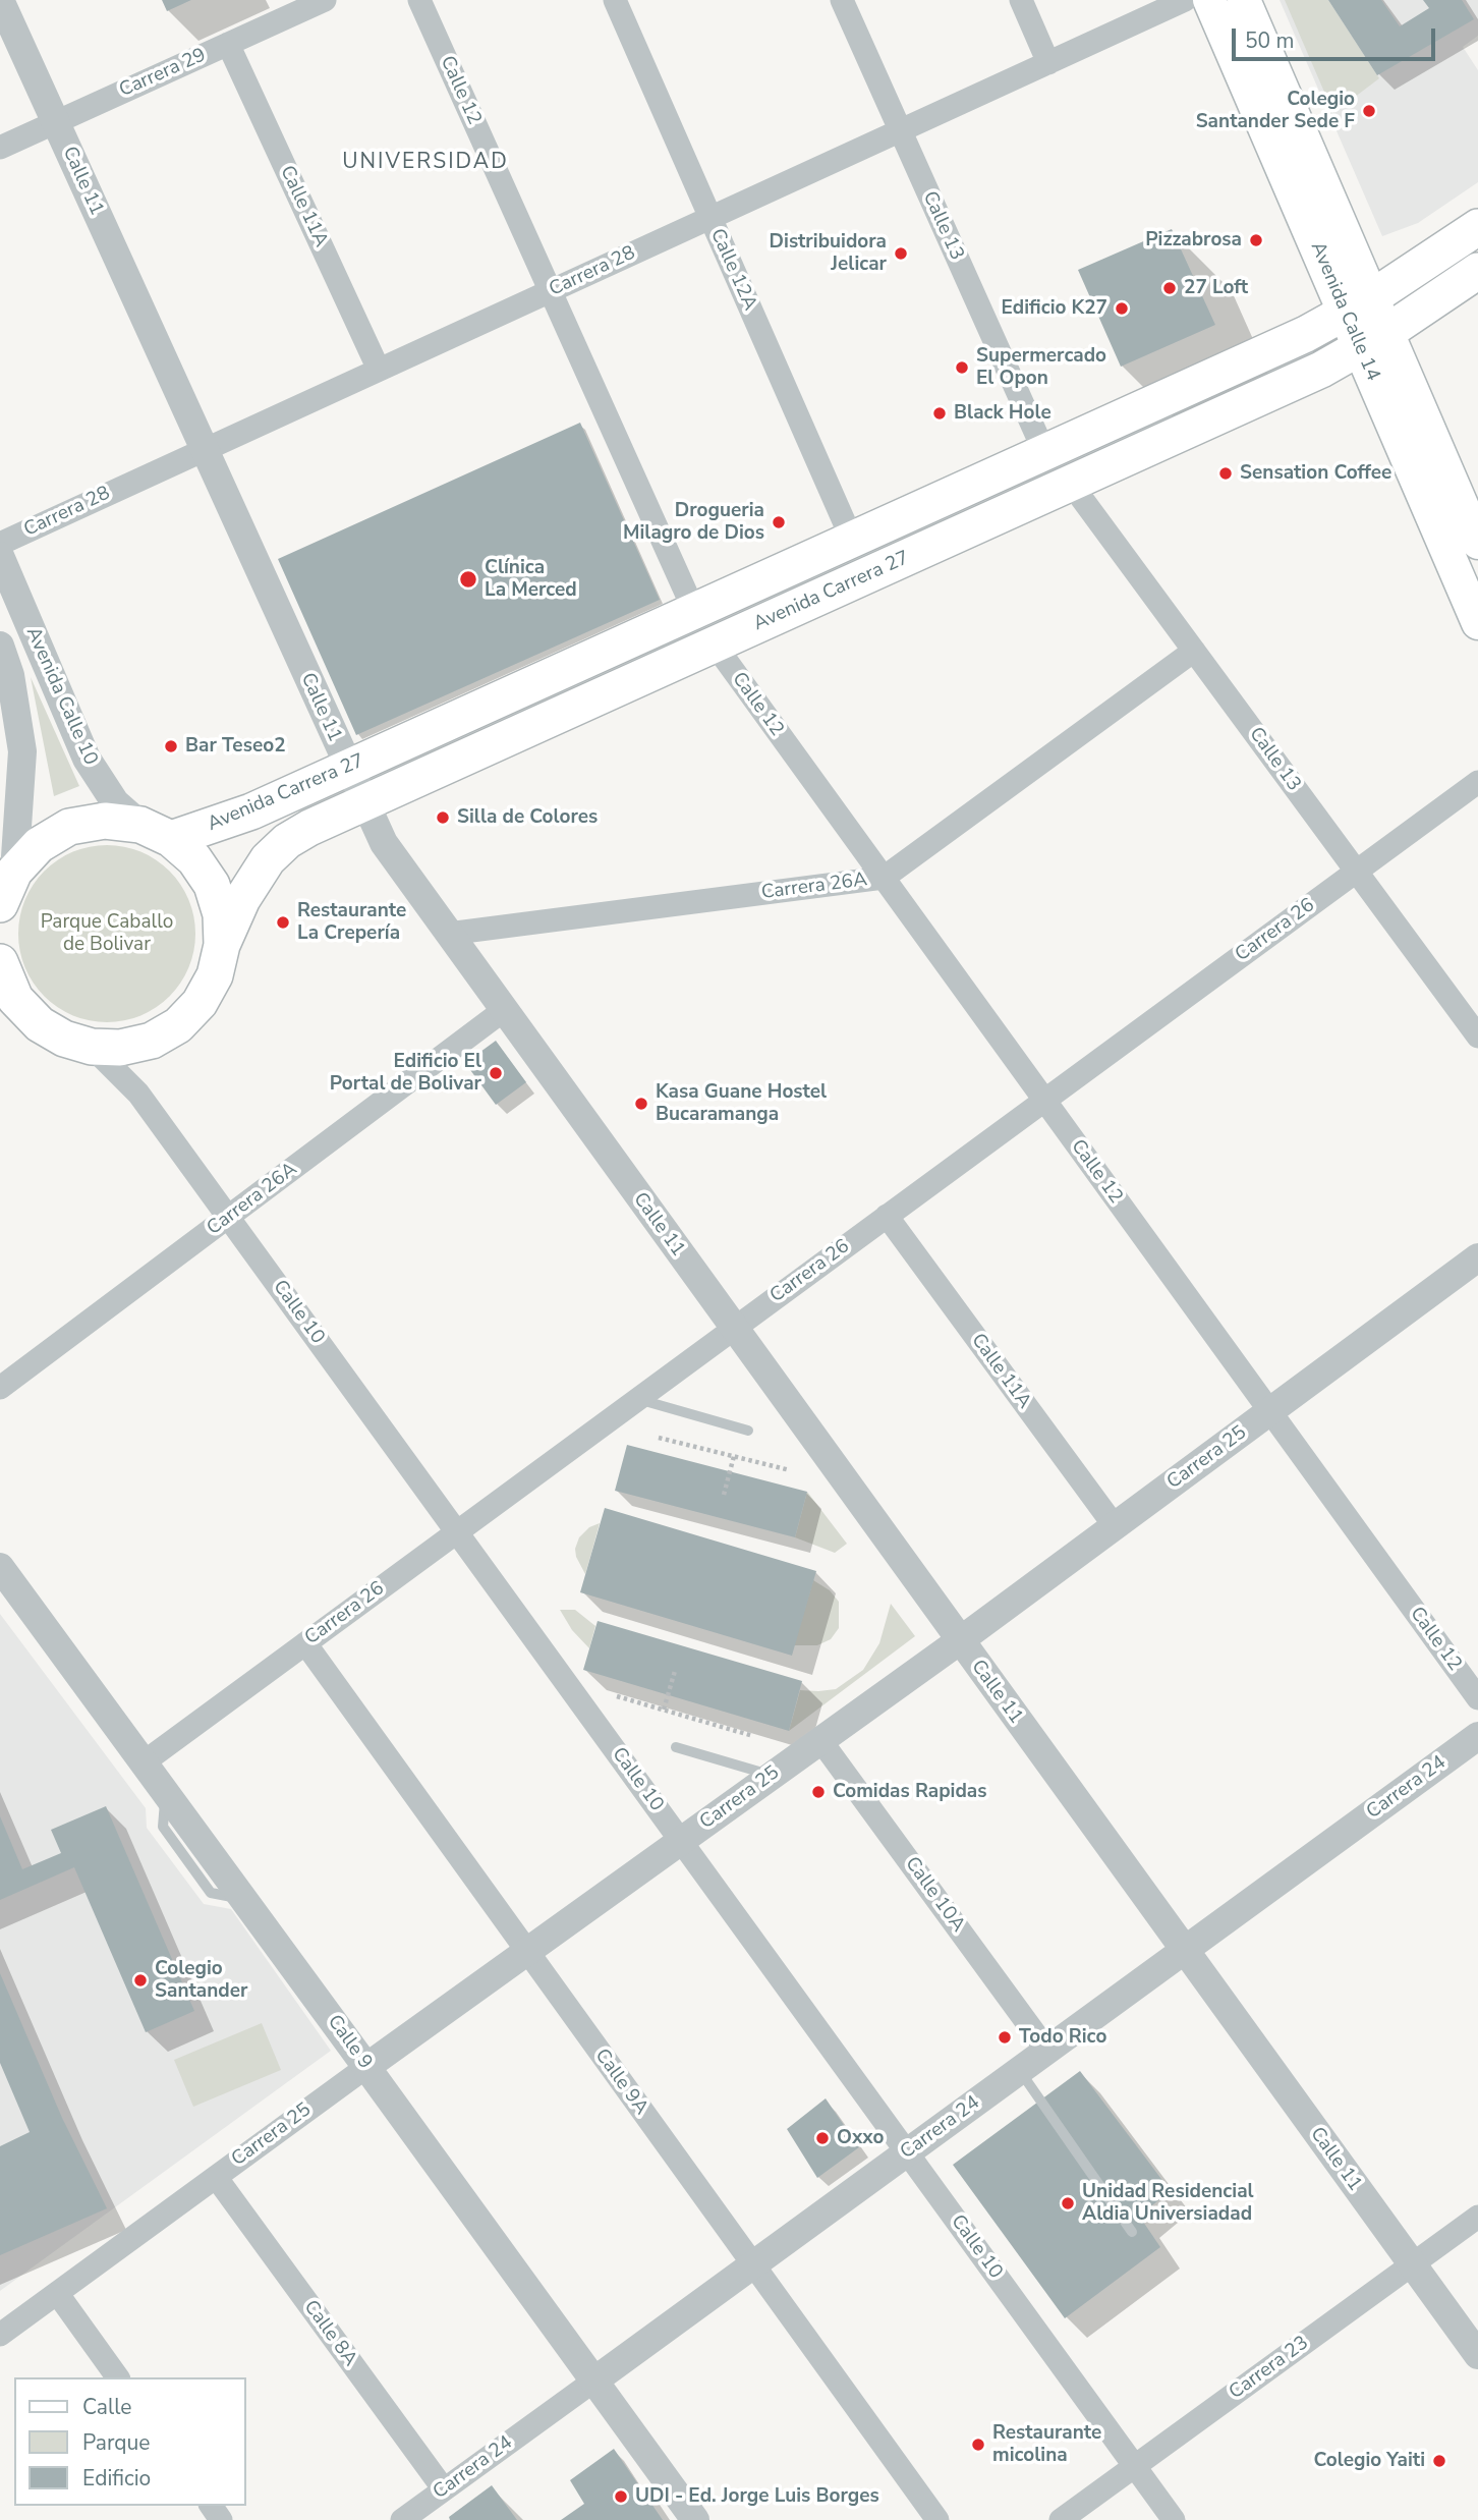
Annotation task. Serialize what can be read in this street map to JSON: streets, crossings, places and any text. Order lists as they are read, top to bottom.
{
  "streets": {
    "main road": ["Avenida Calle 14", "Avenida Carrera 27"],
    "street": [
      "Carrera 29",
      "Calle 12",
      "Calle 11",
      "Calle 11A",
      "Calle 13",
      "Calle 12A",
      "Carrera 28",
      "Avenida Calle 10",
      "Carrera 26A",
      "Carrera 26",
      "Calle 10",
      "Carrera 25",
      "Carrera 24",
      "Calle 10A",
      "Calle 9",
      "Calle 9A",
      "Calle 8A",
      "Carrera 23"
    ]
  },
  "crossings": [
    ["Carrera 29", "Calle 11"],
    ["Carrera 29", "Calle 11A"],
    ["Calle 12", "Carrera 28"],
    ["Calle 12", "Avenida Carrera 27"],
    ["Calle 12", "Carrera 26A"],
    ["Calle 12", "Carrera 26"],
    ["Calle 12", "Carrera 25"],
    ["Calle 11", "Carrera 28"],
    ["Calle 11", "Avenida Carrera 27"],
    ["Calle 11", "Carrera 26A"],
    ["Calle 11", "Carrera 26"],
    ["Calle 11", "Carrera 25"],
    ["Calle 11", "Carrera 24"],
    ["Calle 11", "Carrera 23"],
    ["Calle 11A", "Carrera 28"],
    ["Calle 11A", "Carrera 26"],
    ["Calle 11A", "Carrera 25"],
    ["Calle 13", "Carrera 28"],
    ["Calle 13", "Avenida Carrera 27"],
    ["Calle 13", "Carrera 26A"],
    ["Calle 13", "Carrera 26"],
    ["Calle 12A", "Carrera 28"],
    ["Calle 12A", "Avenida Carrera 27"],
    ["Avenida Calle 14", "Avenida Carrera 27"],
    ["Avenida Carrera 27", "Avenida Calle 10"],
    ["Carrera 26A", "Calle 10"],
    ["Carrera 26", "Calle 10"],
    ["Carrera 26", "Calle 9"],
    ["Carrera 26", "Calle 9A"],
    ["Calle 10", "Carrera 25"],
    ["Calle 10", "Carrera 24"],
    ["Calle 10", "Carrera 23"],
    ["Carrera 25", "Calle 10A"],
    ["Carrera 25", "Calle 9"],
    ["Carrera 25", "Calle 9A"],
    ["Carrera 25", "Calle 8A"],
    ["Carrera 24", "Calle 10A"],
    ["Carrera 24", "Calle 9"],
    ["Carrera 24", "Calle 9A"],
    ["Carrera 24", "Calle 8A"]
  ],
  "districts": ["UNIVERSIDAD"],
  "parks": ["Parque Caballo de Bolivar"],
  "places": [
    "Colegio Santander Sede F",
    "Pizzabrosa",
    "Distribuidora Jelicar",
    "27 Loft",
    "Edificio K27",
    "Supermercado El Opon",
    "Black Hole",
    "Sensation Coffee",
    "Drogueria Milagro de Dios",
    "Clínica La Merced",
    "Bar Teseo2",
    "Silla de Colores",
    "Restaurante La Crepería",
    "Edificio El Portal de Bolivar",
    "Kasa Guane Hostel Bucaramanga",
    "Comidas Rapidas",
    "Colegio Santander",
    "Todo Rico",
    "Oxxo",
    "Unidad Residencial Aldia Universiadad",
    "Restaurante micolina",
    "Colegio Yaiti",
    "UDI - Ed. Jorge Luis Borges"
  ],
  "legend": ["Calle", "Parque", "Edificio"],
  "scale_bar": "50 m"
}
